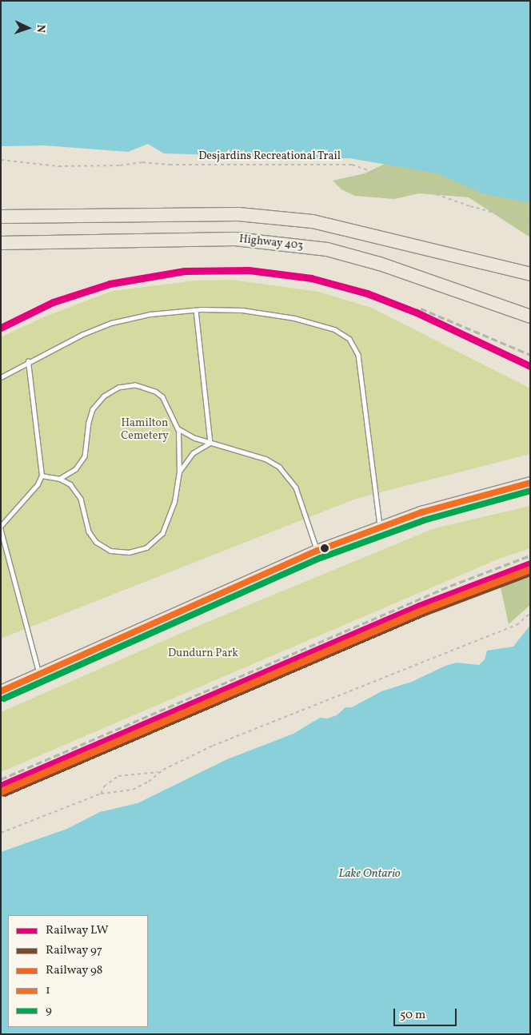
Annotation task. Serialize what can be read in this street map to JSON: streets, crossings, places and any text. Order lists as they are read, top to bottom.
{
  "streets": {
    "highway": ["Highway 403"],
    "path": ["Desjardins Recreational Trail"]
  },
  "water": ["Lake Ontario"],
  "parks": ["Hamilton Cemetery", "Dundurn Park"],
  "lines": [
    "rail line LW",
    "transit line 1",
    "transit line 9",
    "rail line 98",
    "rail line 97"
  ],
  "legend": [
    "Railway LW",
    "Railway 97",
    "Railway 98",
    "1",
    "9"
  ],
  "scale_bar": "50 m",
  "north": "right"
}
